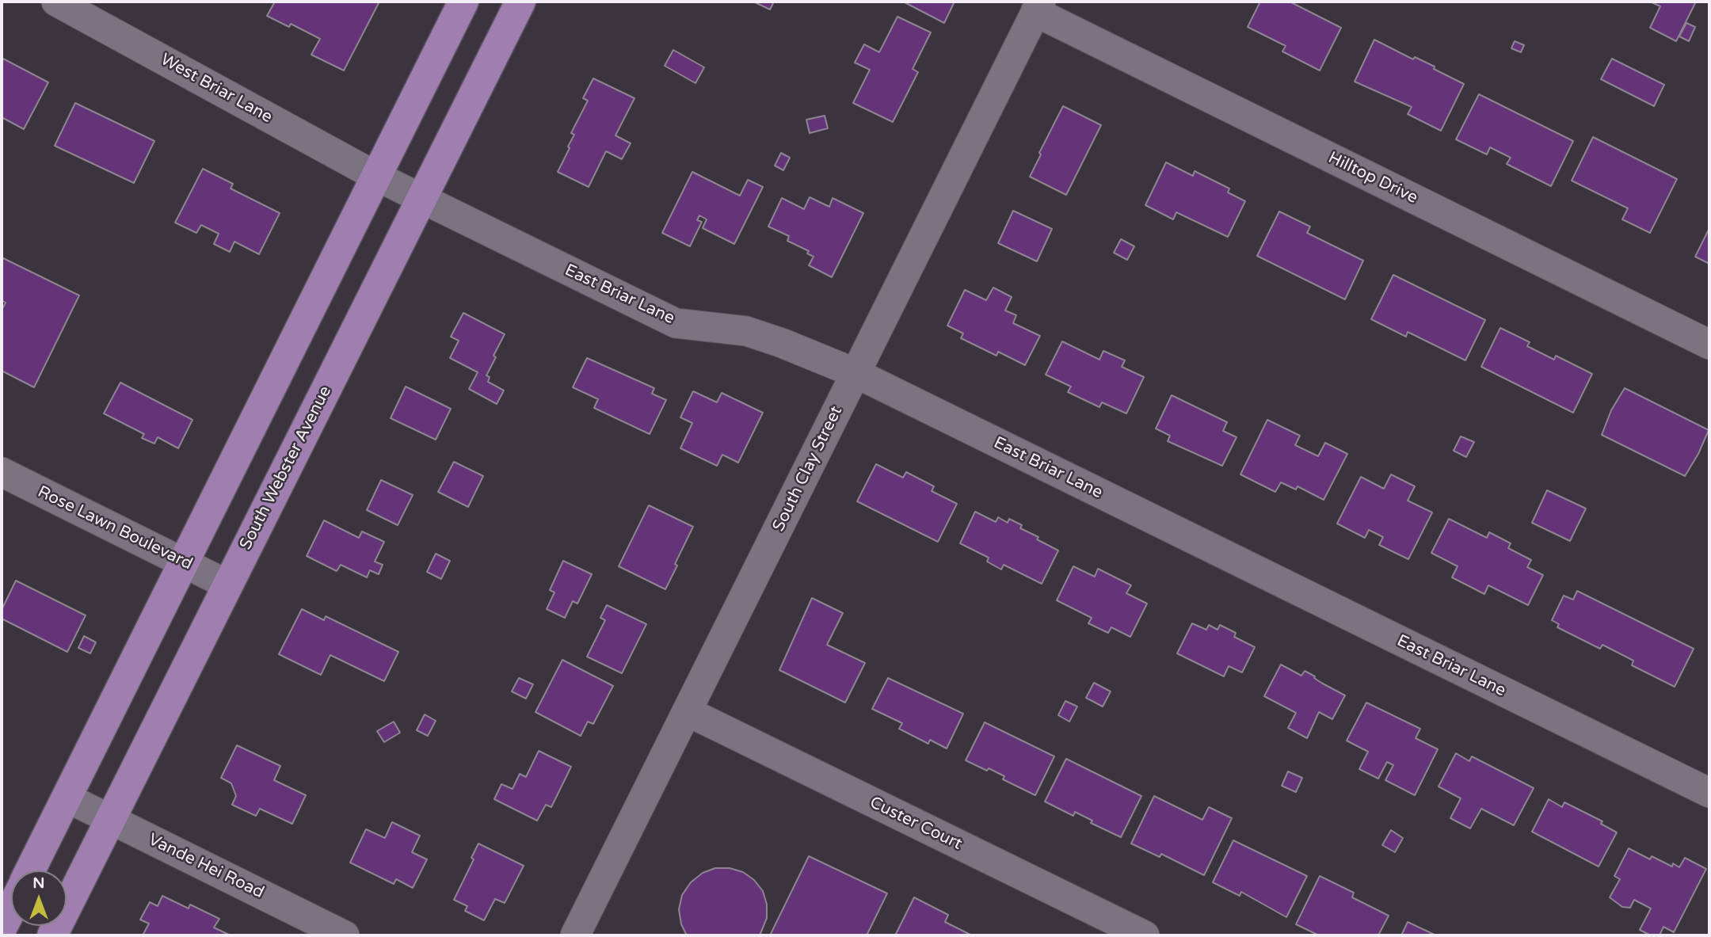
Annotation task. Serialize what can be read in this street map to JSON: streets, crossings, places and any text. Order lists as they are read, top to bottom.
{
  "streets": {
    "main road": ["South Webster Avenue"],
    "street": [
      "West Briar Lane",
      "Hilltop Drive",
      "East Briar Lane",
      "South Clay Street",
      "Rose Lawn Boulevard",
      "Custer Court",
      "Vande Hei Road"
    ]
  },
  "crossings": [
    ["West Briar Lane", "East Briar Lane"],
    ["Hilltop Drive", "South Clay Street"],
    ["East Briar Lane", "South Webster Avenue"],
    ["East Briar Lane", "South Clay Street"],
    ["South Webster Avenue", "Rose Lawn Boulevard"],
    ["South Webster Avenue", "Vande Hei Road"],
    ["South Clay Street", "Custer Court"]
  ],
  "north": "top"
}
